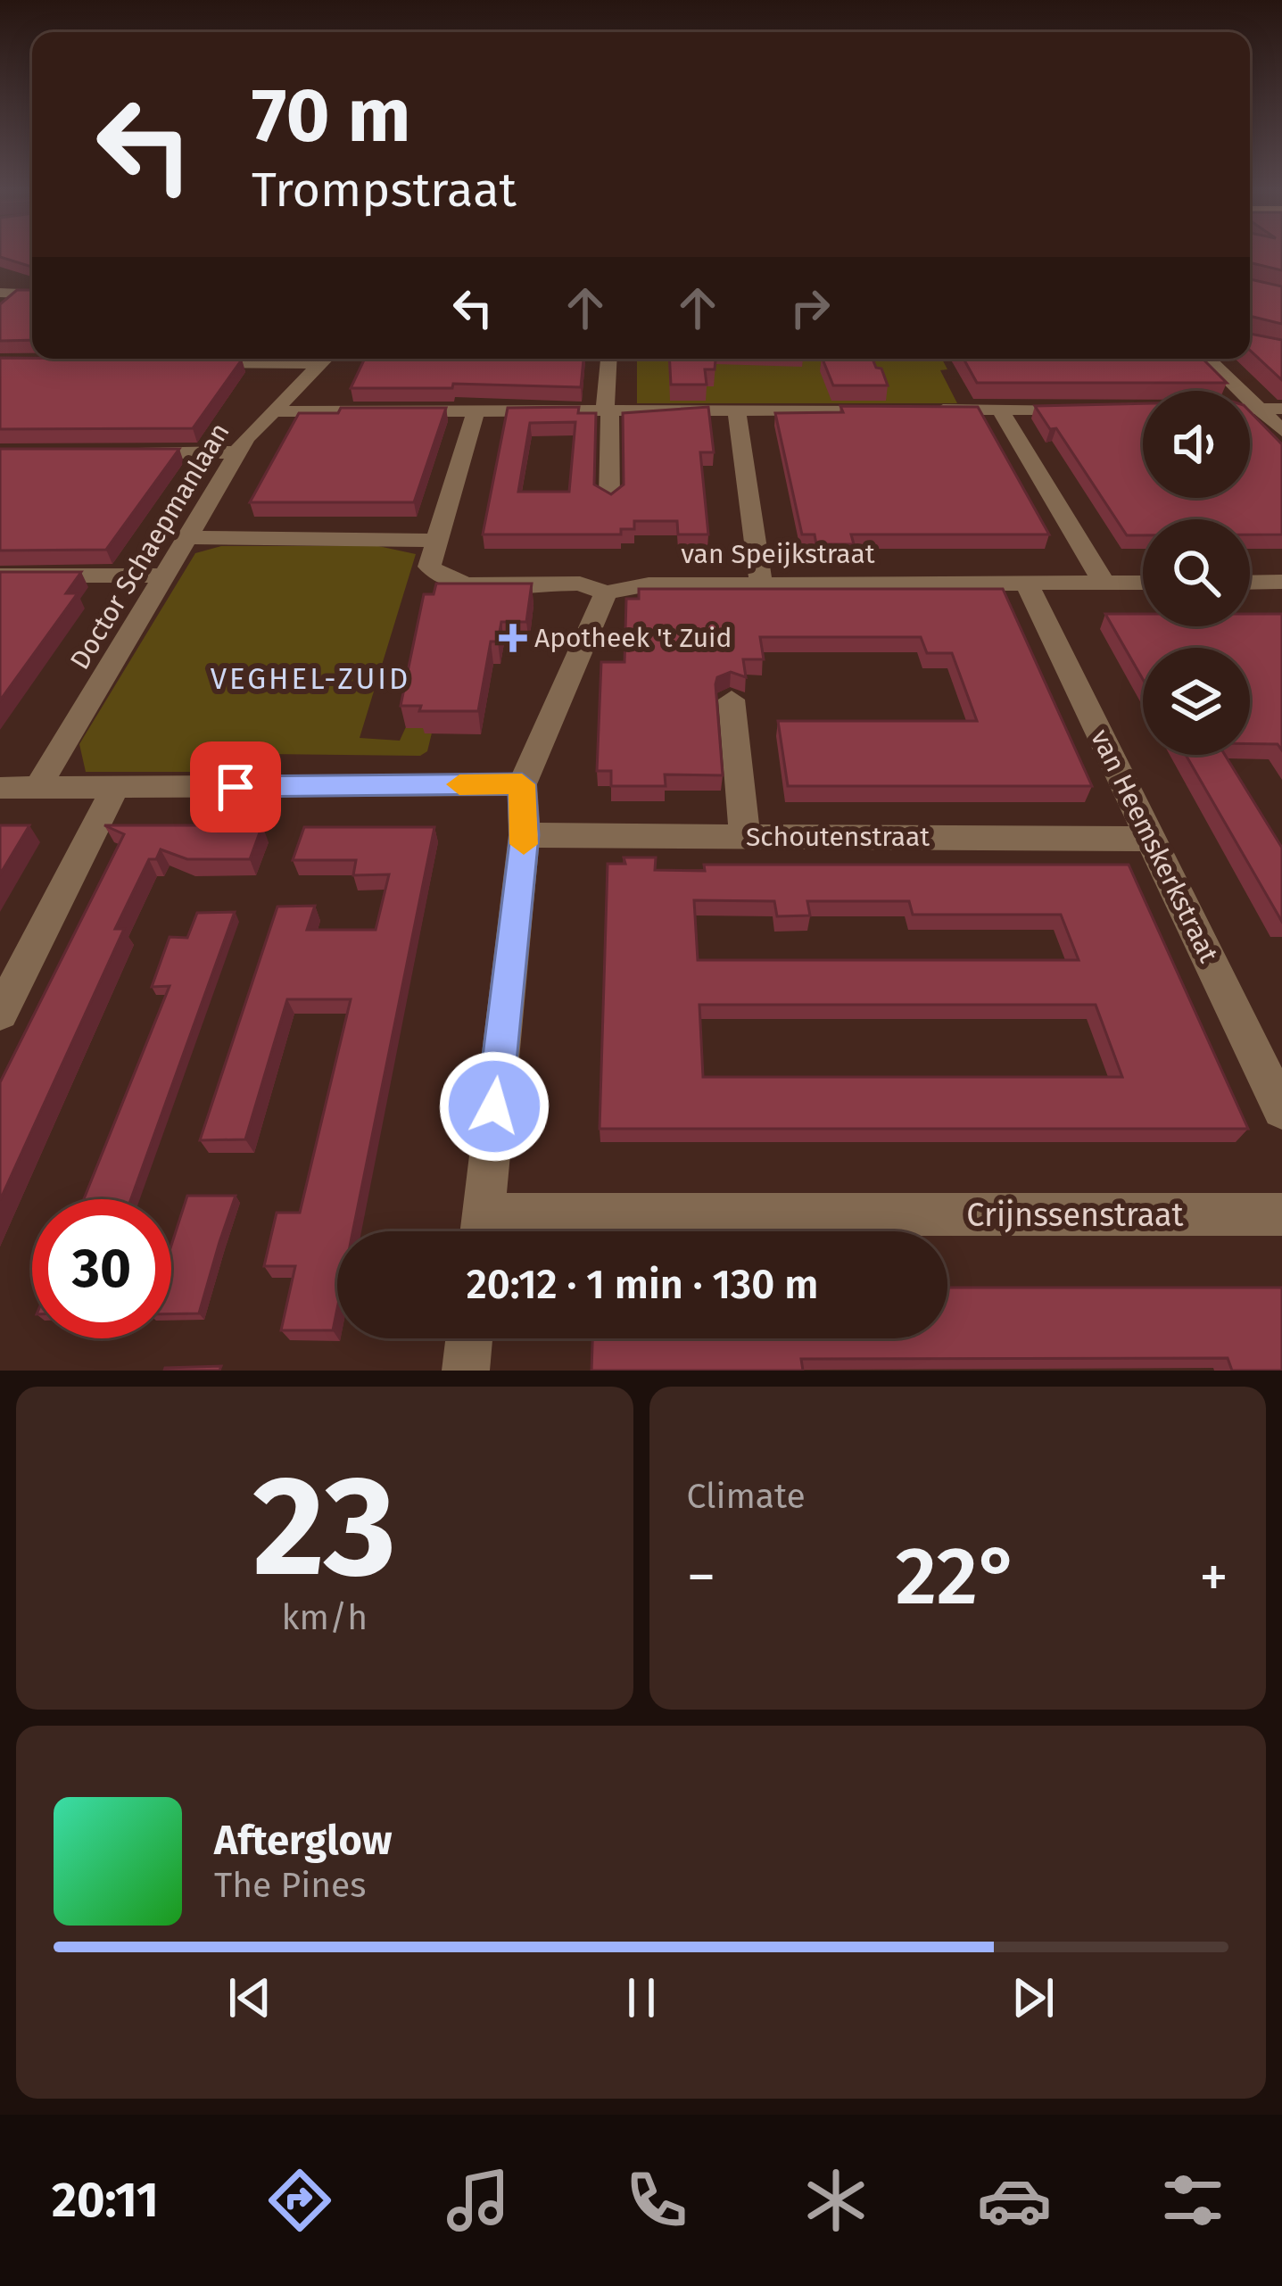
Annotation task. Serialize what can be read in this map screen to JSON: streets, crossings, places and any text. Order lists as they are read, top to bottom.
{
  "streets": {
    "street": [
      "Doctor Schaepmanlaan",
      "van Speijkstraat",
      "Schoutenstraat",
      "van Heemskerkstraat",
      "Crijnssenstraat"
    ]
  },
  "crossings": [
    ["van Speijkstraat", "van Heemskerkstraat"],
    ["Schoutenstraat", "van Heemskerkstraat"]
  ],
  "districts": ["VEGHEL-ZUID"],
  "places": {
    "health": ["Apotheek 't Zuid"]
  },
  "page": {
    "turn": ["70 m", "Trompstraat"],
    "limit": "30",
    "trip": "20:12 · 1 min · 130 m",
    "tile": [
      ["23", "km/h"],
      "Climate"
    ],
    "heat": ["−", "22°", "+"],
    "song": ["Afterglow", "The Pines"],
    "tabs": "20:11"
  }
}
